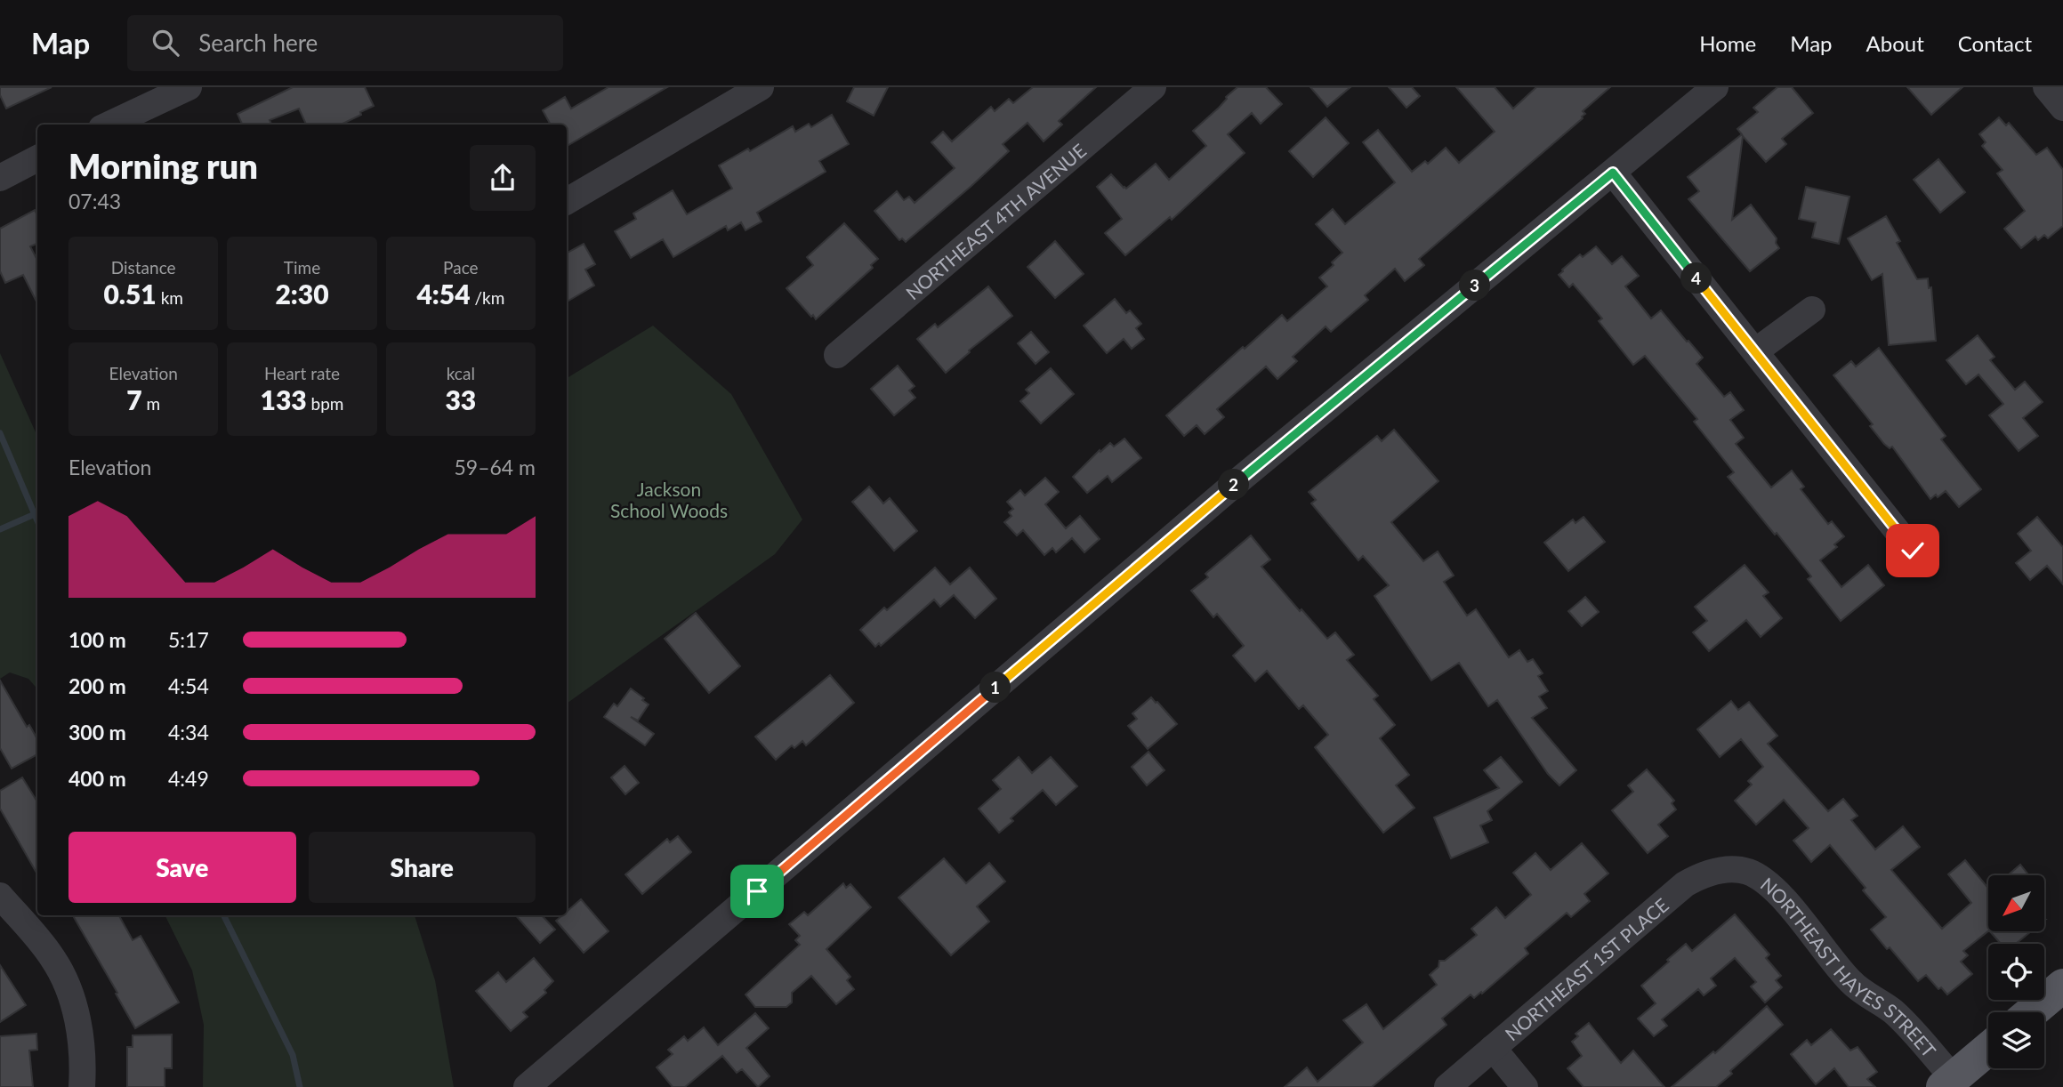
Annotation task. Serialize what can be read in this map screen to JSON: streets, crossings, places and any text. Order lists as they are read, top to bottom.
{
  "streets": {
    "street": ["NORTHEAST 4TH AVENUE", "NORTHEAST 1ST PLACE", "NORTHEAST HAYES STREET"]
  },
  "crossings": [
    ["NORTHEAST 1ST PLACE", "NORTHEAST HAYES STREET"]
  ],
  "parks": ["Jackson School Woods"],
  "north": "bottom left",
  "page": {
    "header": "Map",
    "search": "Search here",
    "nav": [
      "Home",
      "Map",
      "About",
      "Contact"
    ],
    "heading": ["Morning run", "07:43"],
    "stats": [
      ["Distance", "0.51 km"],
      ["Time", "2:30"],
      ["Pace", "4:54 /km"],
      ["Elevation", "7 m"],
      ["Heart rate", "133 bpm"],
      ["kcal", "33"]
    ],
    "pins": [
      "4",
      "3",
      "2",
      "1"
    ],
    "chart": ["Elevation", "59–64 m"],
    "list": [
      {
        "name": "100 m",
        "note": "5:17"
      },
      {
        "name": "200 m",
        "note": "4:54"
      },
      {
        "name": "300 m",
        "note": "4:34"
      },
      {
        "name": "400 m",
        "note": "4:49"
      }
    ],
    "buttons": ["Save", "Share"]
  }
}
